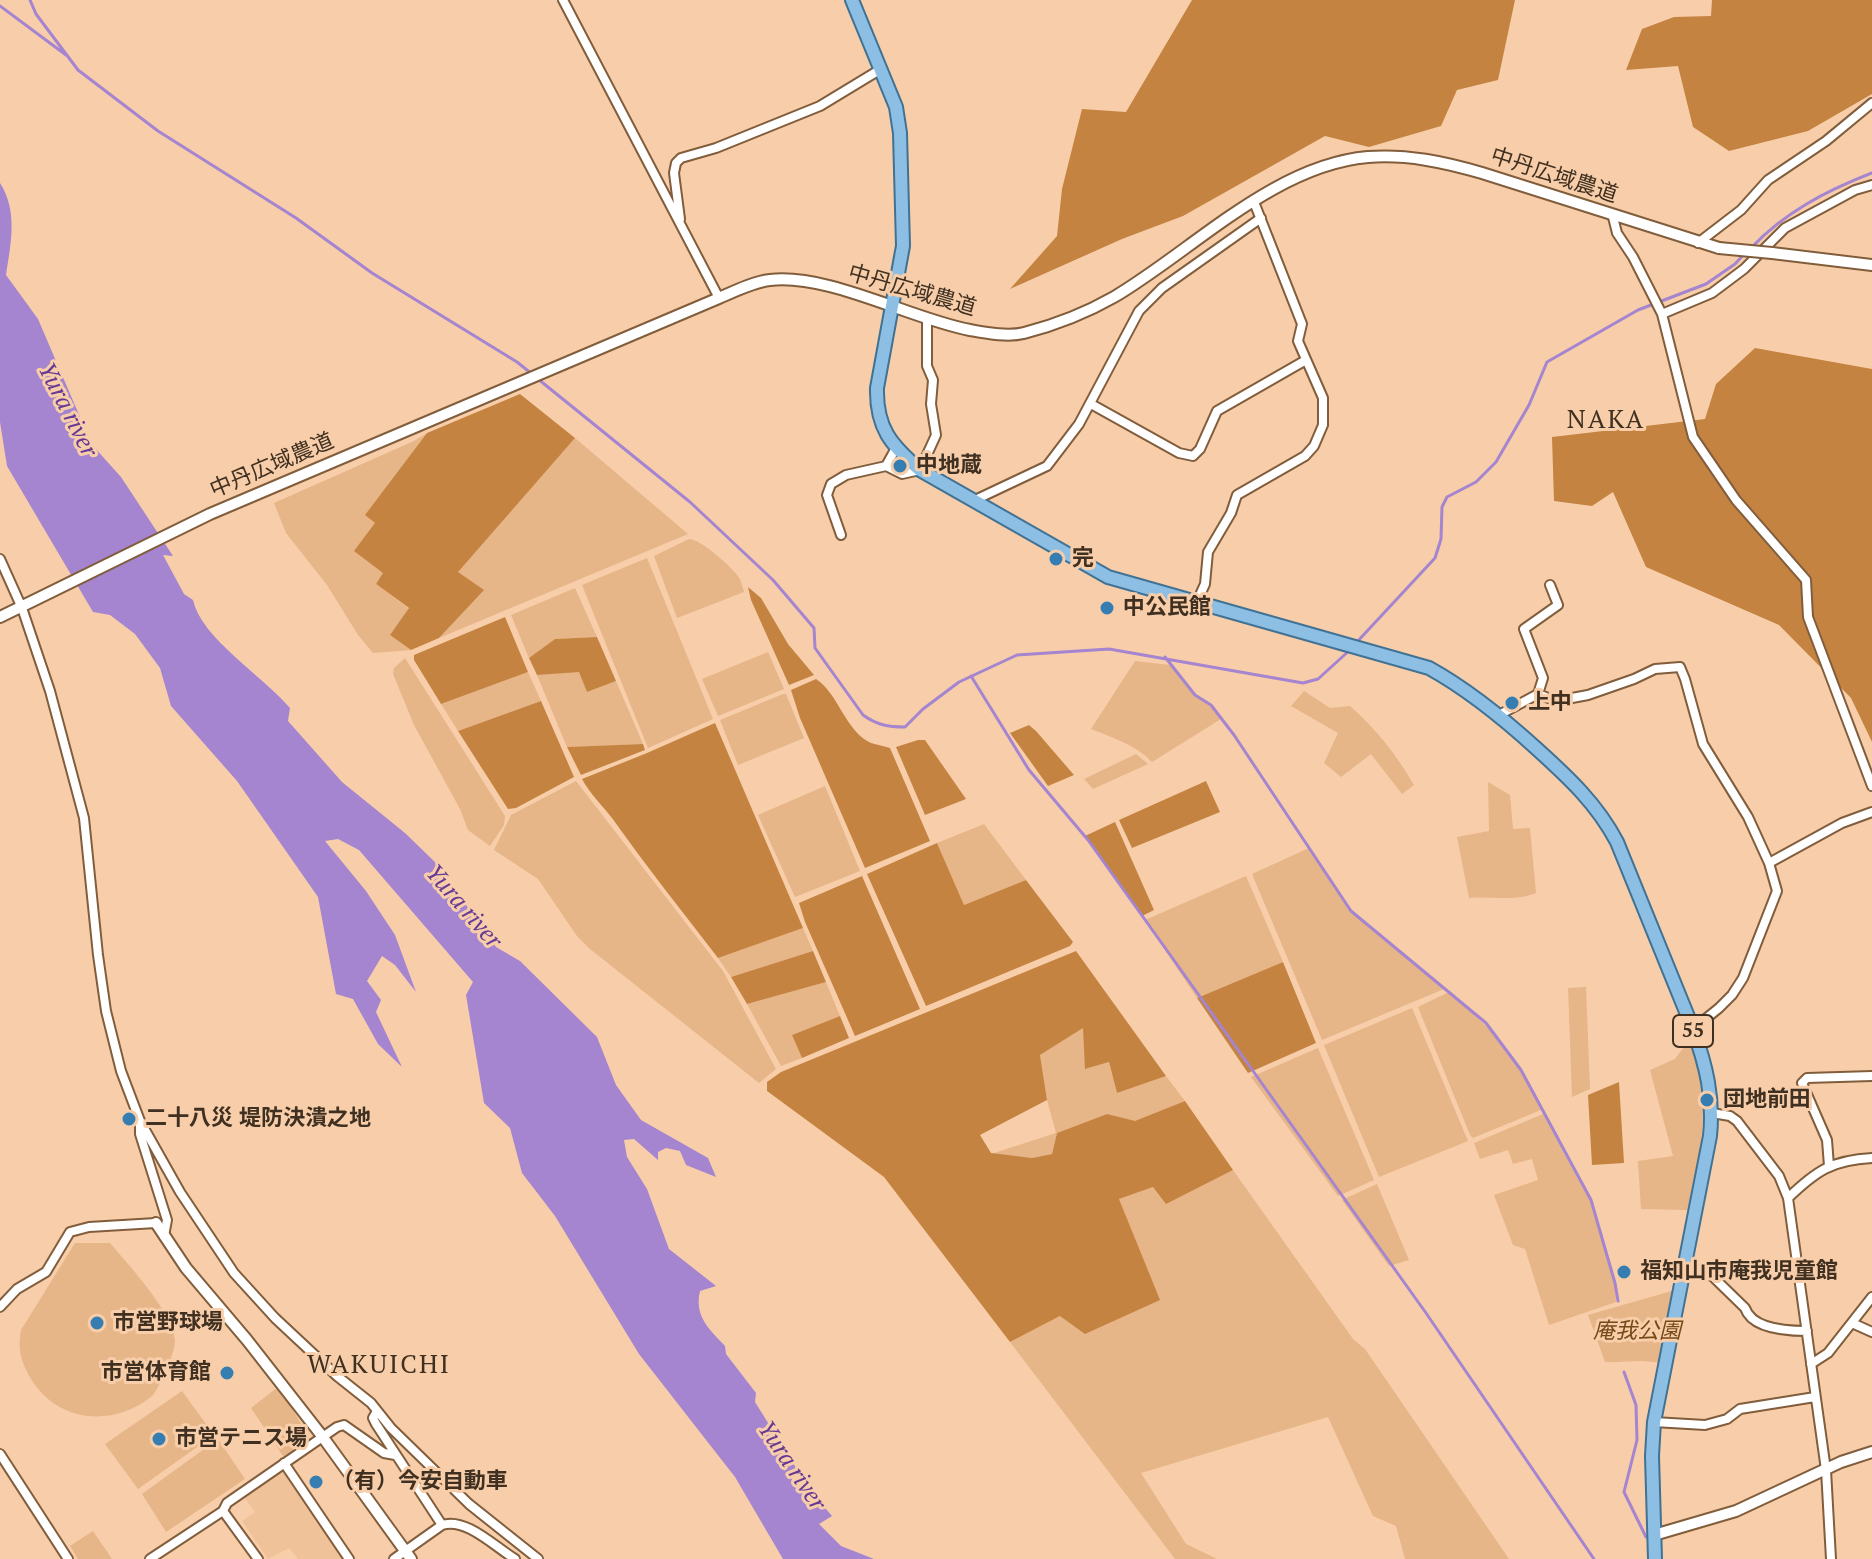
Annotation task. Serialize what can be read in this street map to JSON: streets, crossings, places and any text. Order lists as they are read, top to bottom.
{
  "streets": {
    "main road": ["55"],
    "street": ["中丹広域農道"]
  },
  "crossings": [
    ["中丹広域農道", "55"]
  ],
  "districts": ["NAKA", "WAKUICHI"],
  "water": ["Yura river"],
  "parks": ["庵我公園"],
  "places": [
    "中地蔵",
    "完",
    "中公民館",
    "上中",
    "団地前田",
    "二十八災 堤防決潰之地",
    "福知山市庵我児童館",
    "市営野球場",
    "市営体育館",
    "市営テニス場",
    "（有）今安自動車"
  ]
}
